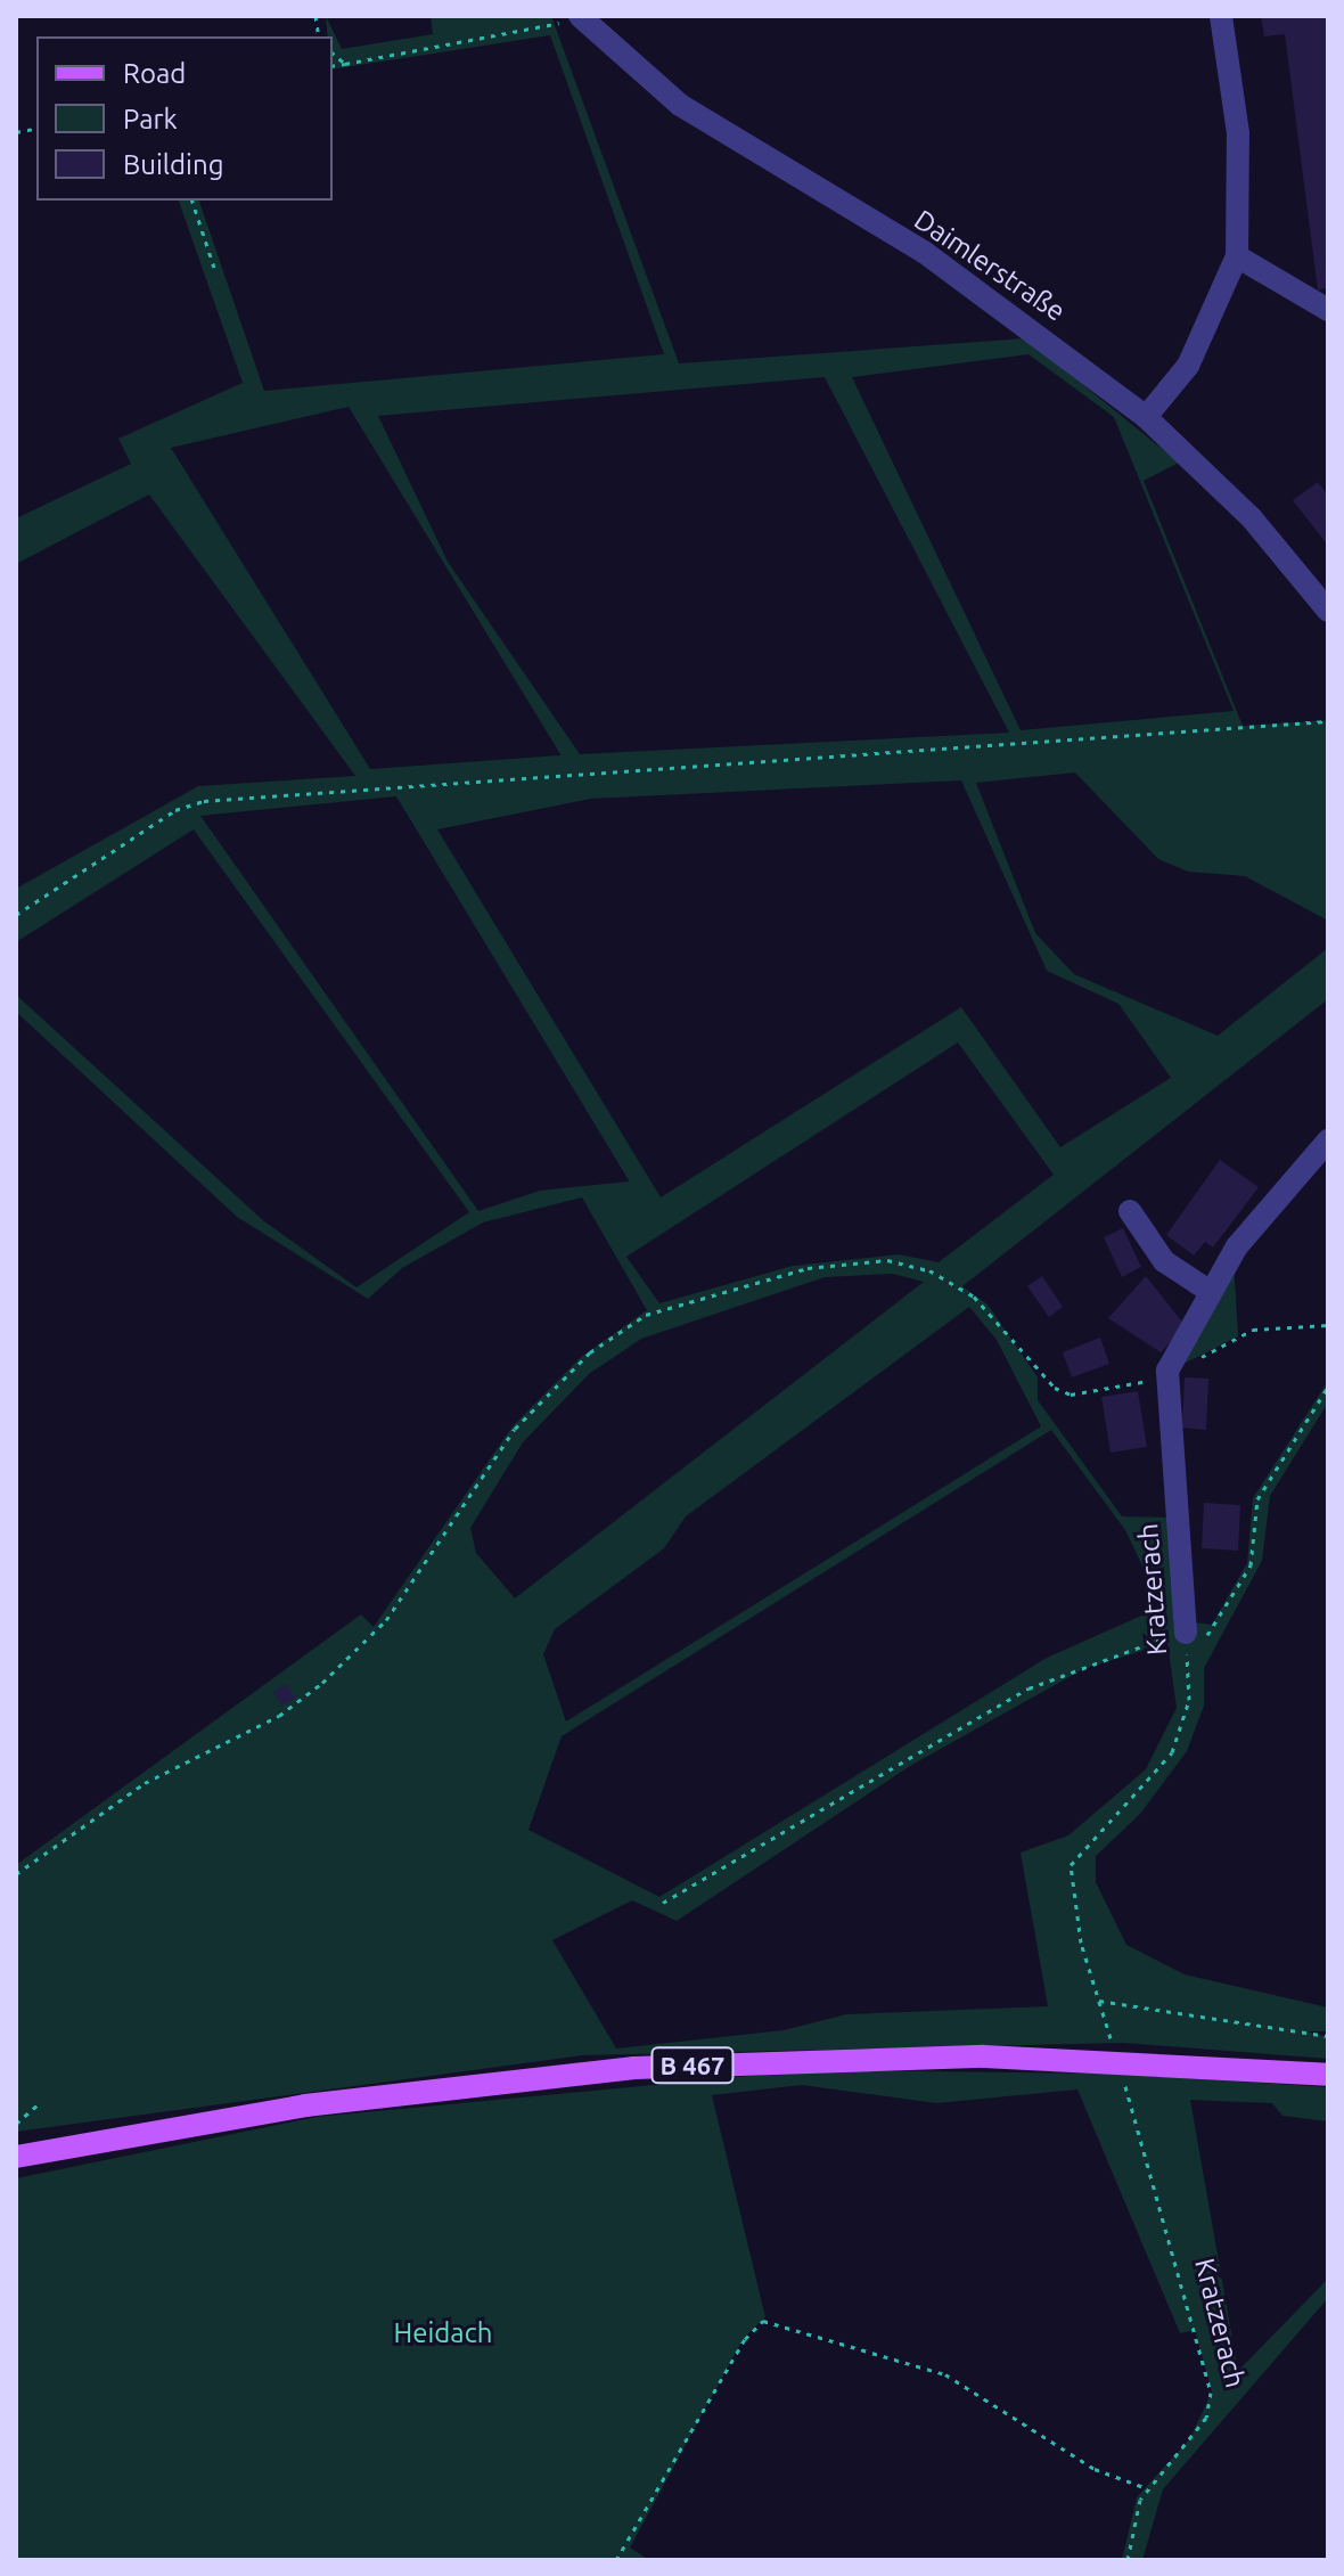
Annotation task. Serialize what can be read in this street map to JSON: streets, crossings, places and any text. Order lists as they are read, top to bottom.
{
  "streets": {
    "main road": ["B 467"],
    "street": ["Daimlerstraße", "Kratzerach"]
  },
  "parks": ["Heidach"],
  "legend": ["Road", "Park", "Building"]
}
